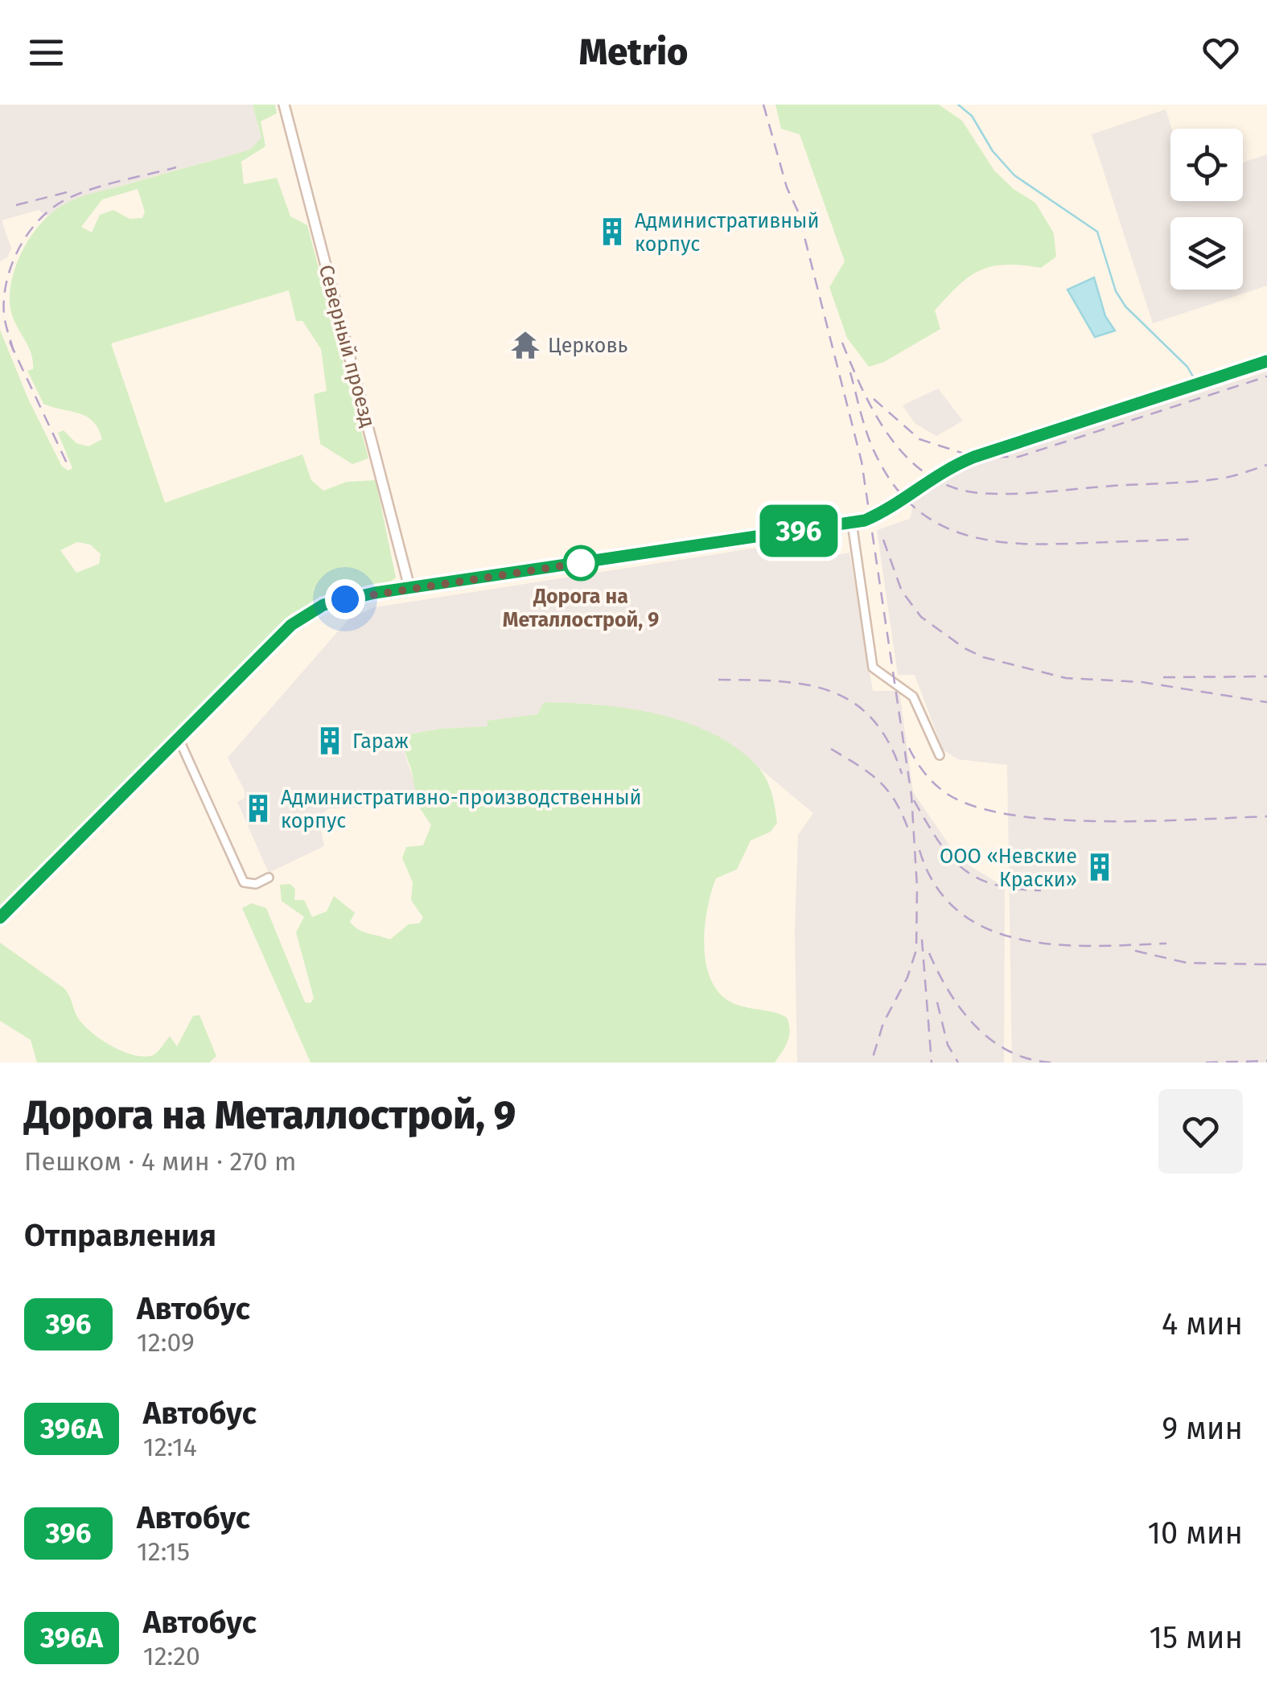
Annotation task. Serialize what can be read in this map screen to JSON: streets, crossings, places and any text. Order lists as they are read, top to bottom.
{
  "streets": {
    "street": ["Северный проезд"]
  },
  "places": {
    "building": [
      "Административный корпус",
      "Гараж",
      "Административно-производственный корпус",
      "ООО «Невские Краски»"
    ],
    "temple": ["Церковь"],
    "other": ["Дорога на Металлострой, 9"]
  },
  "lines": ["bus line 396"],
  "page": {
    "header": "Metrio",
    "on_map": "396",
    "heading": [
      ["Дорога на Металлострой, 9", "Пешком · 4 мин · 270 m"],
      "Отправления"
    ],
    "list": [
      {
        "mark": "396",
        "name": "Автобус",
        "note": "12:09",
        "value": "4 мин"
      },
      {
        "mark": "396А",
        "name": "Автобус",
        "note": "12:14",
        "value": "9 мин"
      },
      {
        "mark": "396",
        "name": "Автобус",
        "note": "12:15",
        "value": "10 мин"
      },
      {
        "mark": "396А",
        "name": "Автобус",
        "note": "12:20",
        "value": "15 мин"
      }
    ]
  }
}
